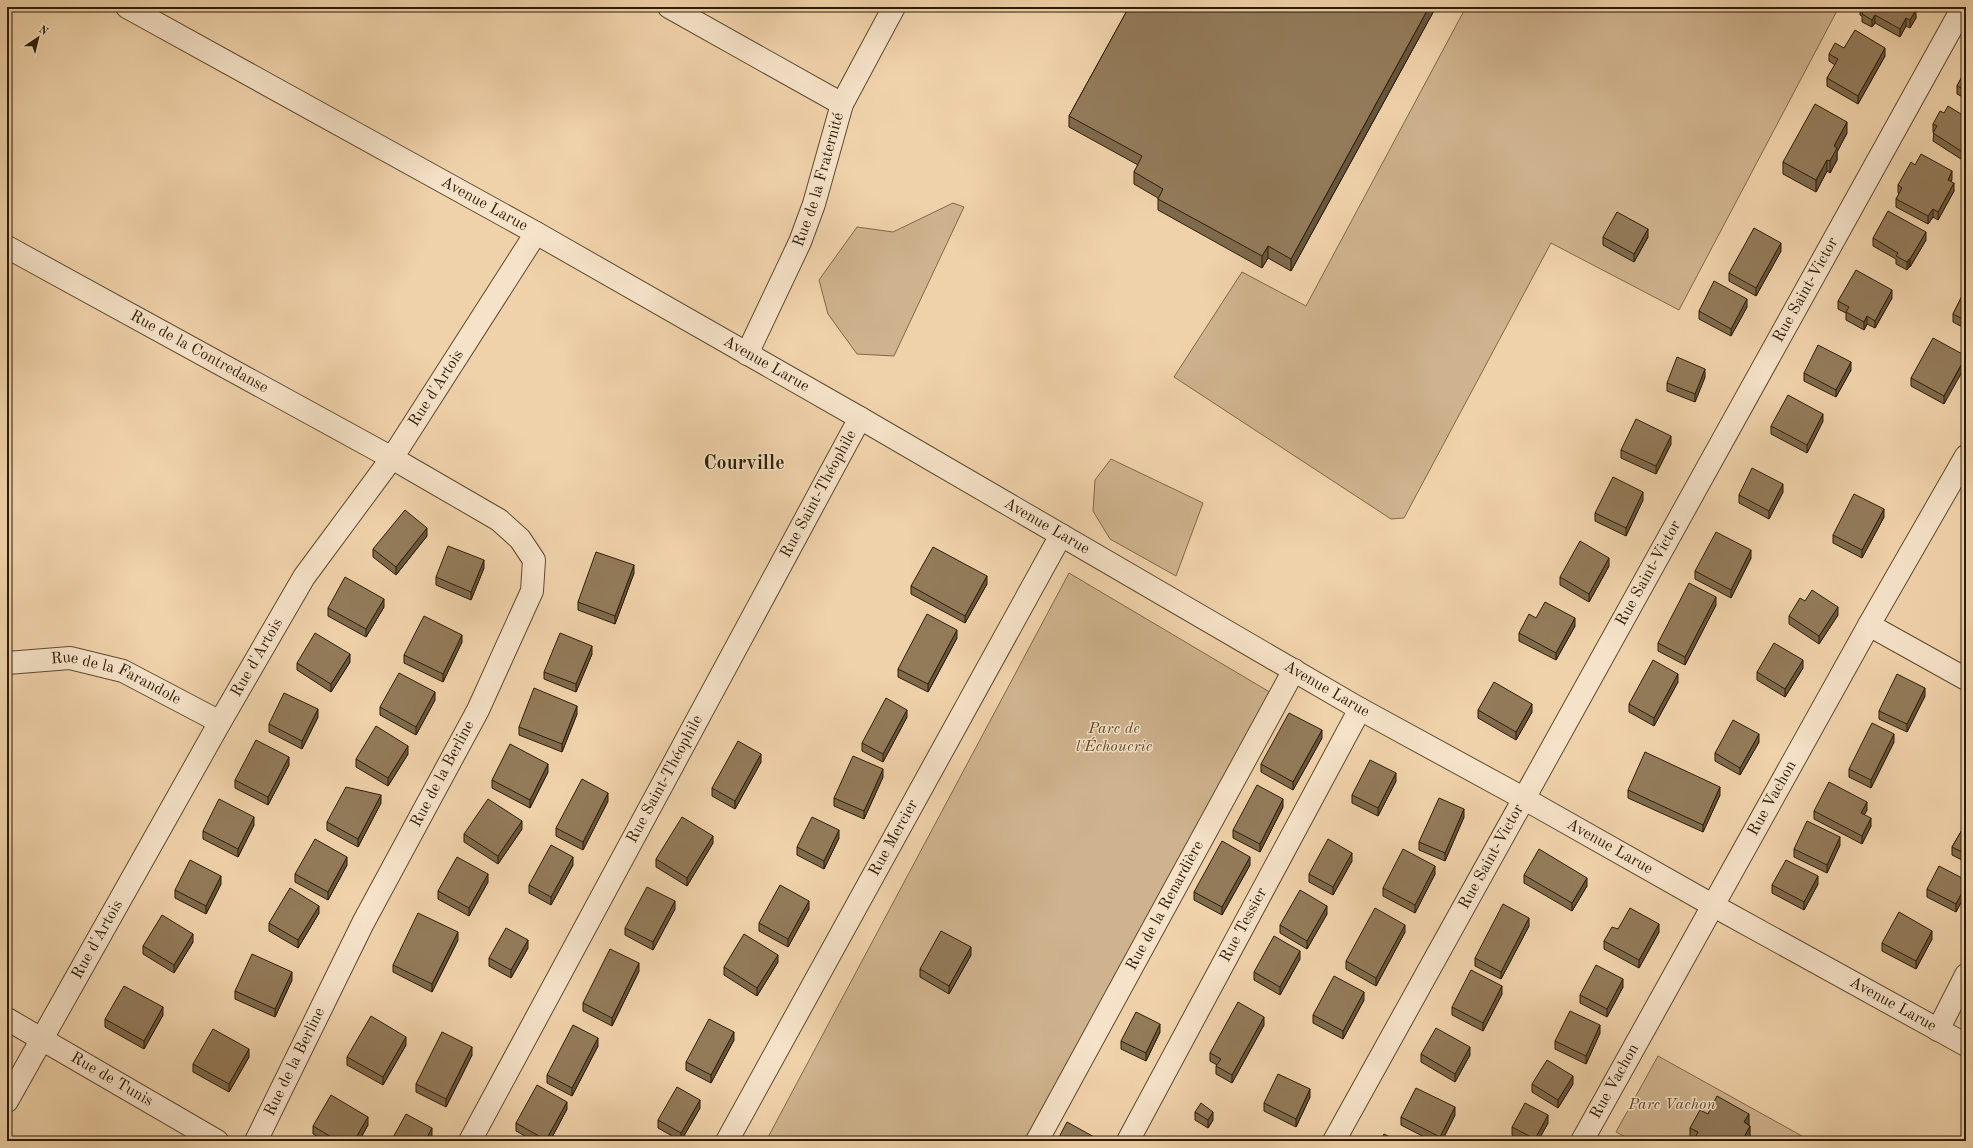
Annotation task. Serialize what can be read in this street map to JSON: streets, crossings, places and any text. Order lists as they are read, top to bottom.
{
  "streets": {
    "street": [
      "Rue de la Fraternité",
      "Avenue Larue",
      "Rue Saint-Victor",
      "Rue de la Contredanse",
      "Rue d'Artois",
      "Rue Saint-Théophile",
      "Rue de la Farandole",
      "Rue de la Berline",
      "Rue Vachon",
      "Rue Mercier",
      "Rue de la Renardière",
      "Rue Tessier",
      "Rue de Tunis"
    ]
  },
  "crossings": [
    ["Rue de la Fraternité", "Avenue Larue"],
    ["Avenue Larue", "Rue Saint-Victor"],
    ["Avenue Larue", "Rue d'Artois"],
    ["Avenue Larue", "Rue Saint-Théophile"],
    ["Avenue Larue", "Rue Vachon"],
    ["Avenue Larue", "Rue Mercier"],
    ["Avenue Larue", "Rue de la Renardière"],
    ["Avenue Larue", "Rue Tessier"],
    ["Rue de la Contredanse", "Rue d'Artois"],
    ["Rue de la Contredanse", "Rue de la Berline"],
    ["Rue d'Artois", "Rue de la Farandole"],
    ["Rue d'Artois", "Rue de la Berline"],
    ["Rue d'Artois", "Rue de Tunis"]
  ],
  "districts": ["Courville"],
  "parks": ["Parc de l'Échouerie", "Parc Vachon"],
  "north": "top right"
}
